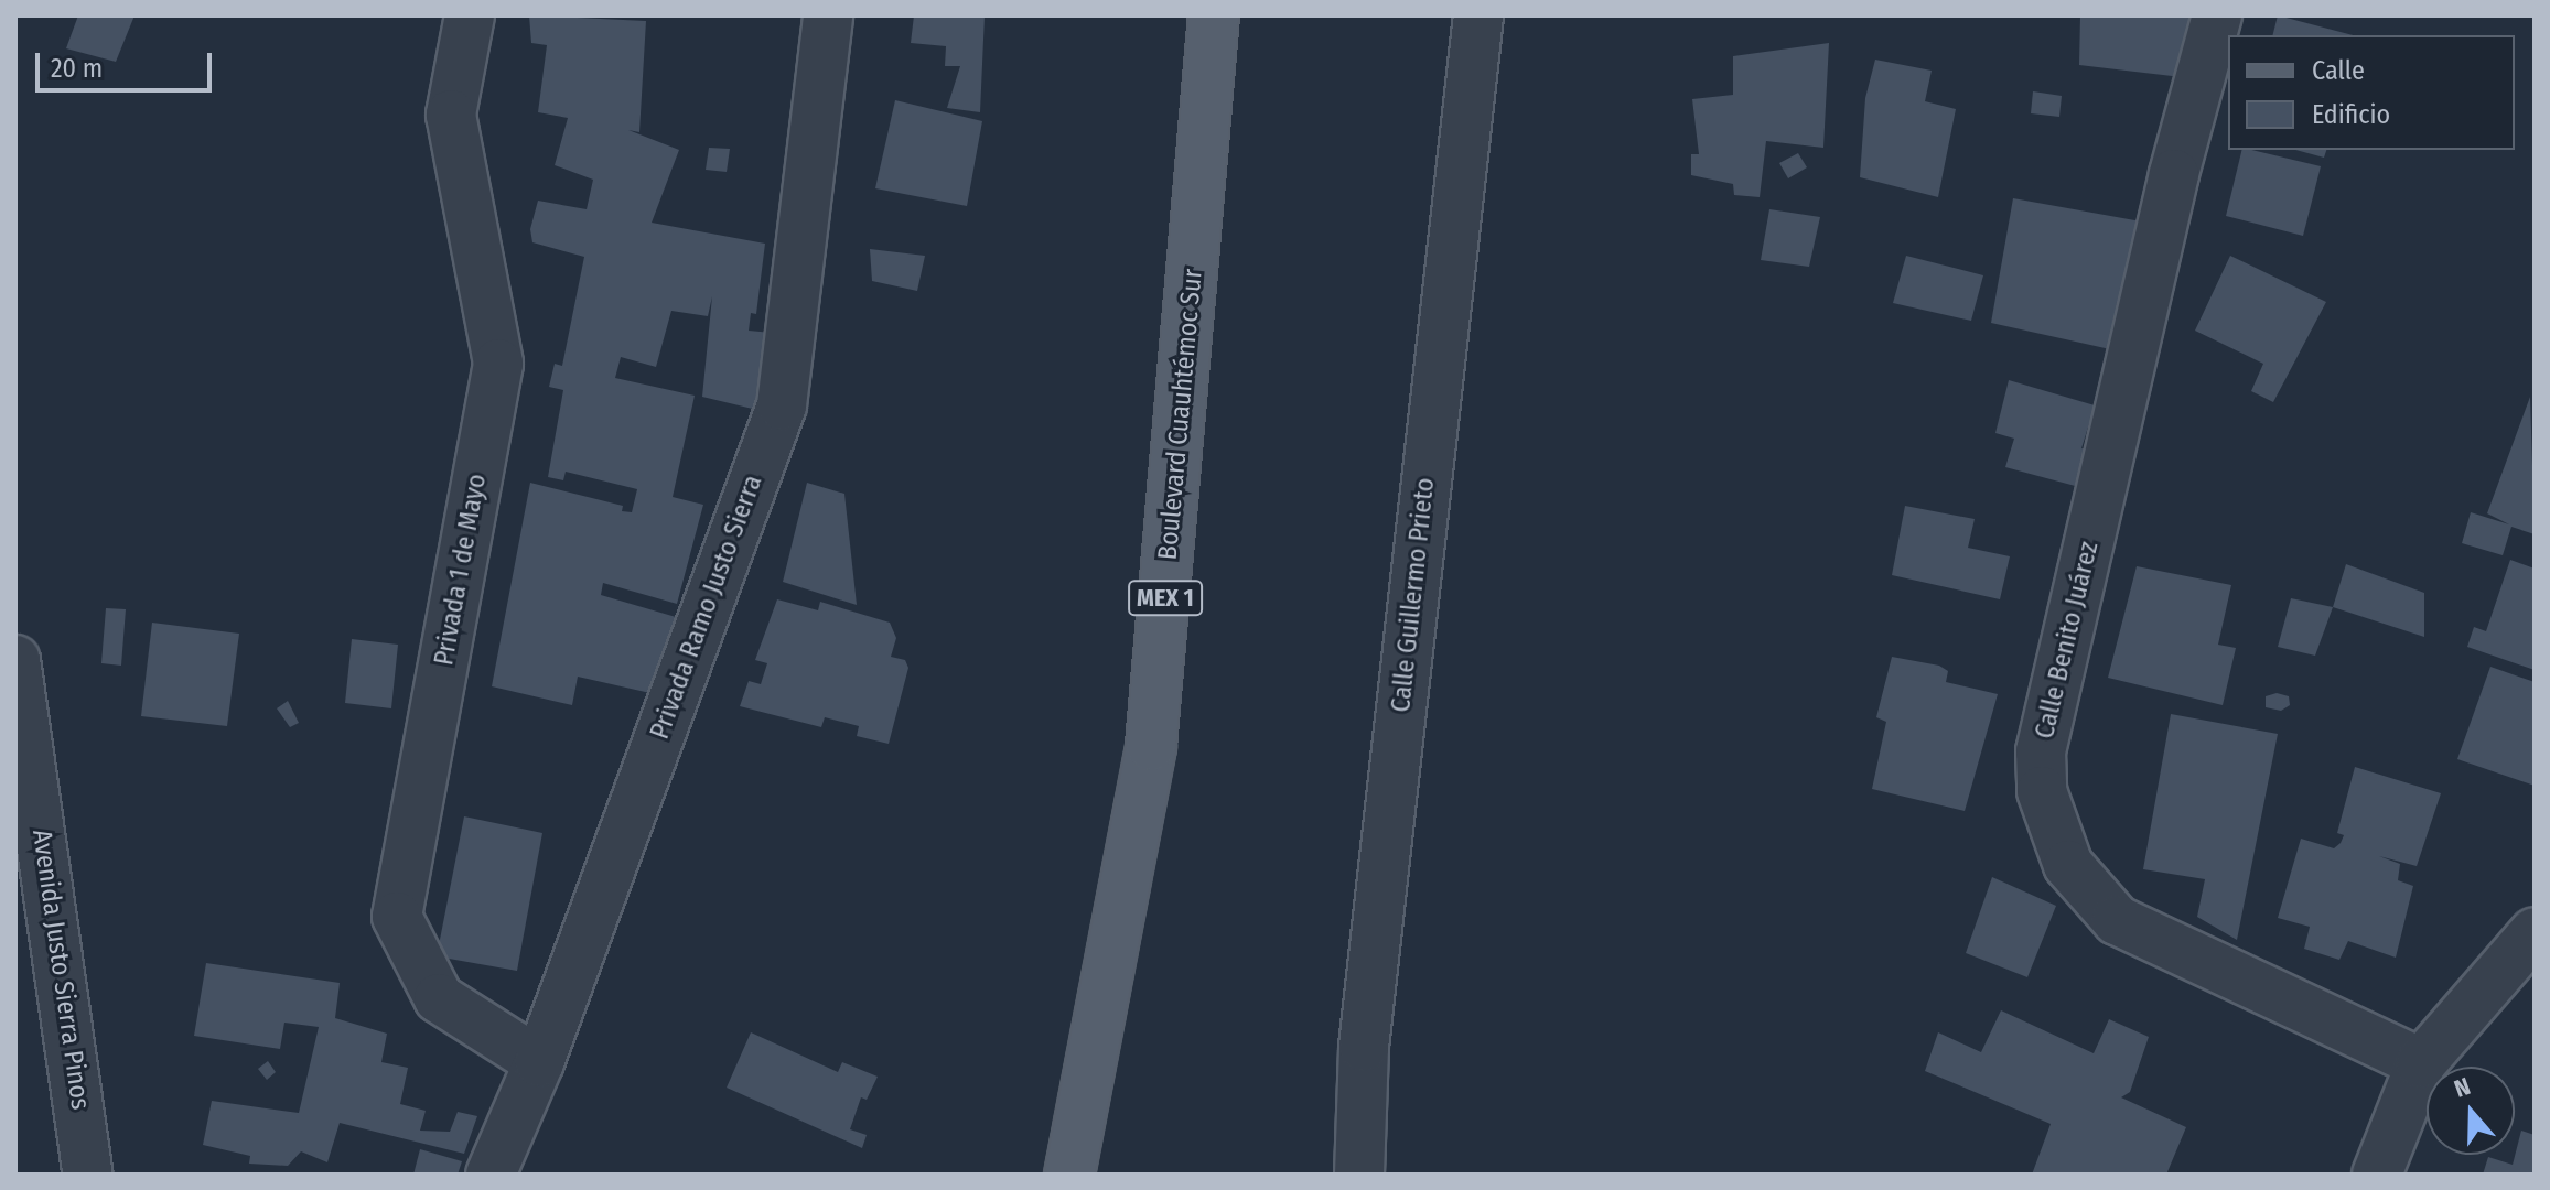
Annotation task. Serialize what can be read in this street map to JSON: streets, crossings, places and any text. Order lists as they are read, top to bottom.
{
  "streets": {
    "main road": ["Boulevard Cuauhtémoc Sur", "MEX 1"],
    "street": [
      "Privada 1 de Mayo",
      "Calle Guillermo Prieto",
      "Privada Ramo Justo Sierra",
      "Calle Benito Juárez",
      "Avenida Justo Sierra Pinos"
    ]
  },
  "crossings": [
    ["Privada 1 de Mayo", "Privada Ramo Justo Sierra"]
  ],
  "legend": ["Calle", "Edificio"],
  "scale_bar": "20 m",
  "north": "top"
}
